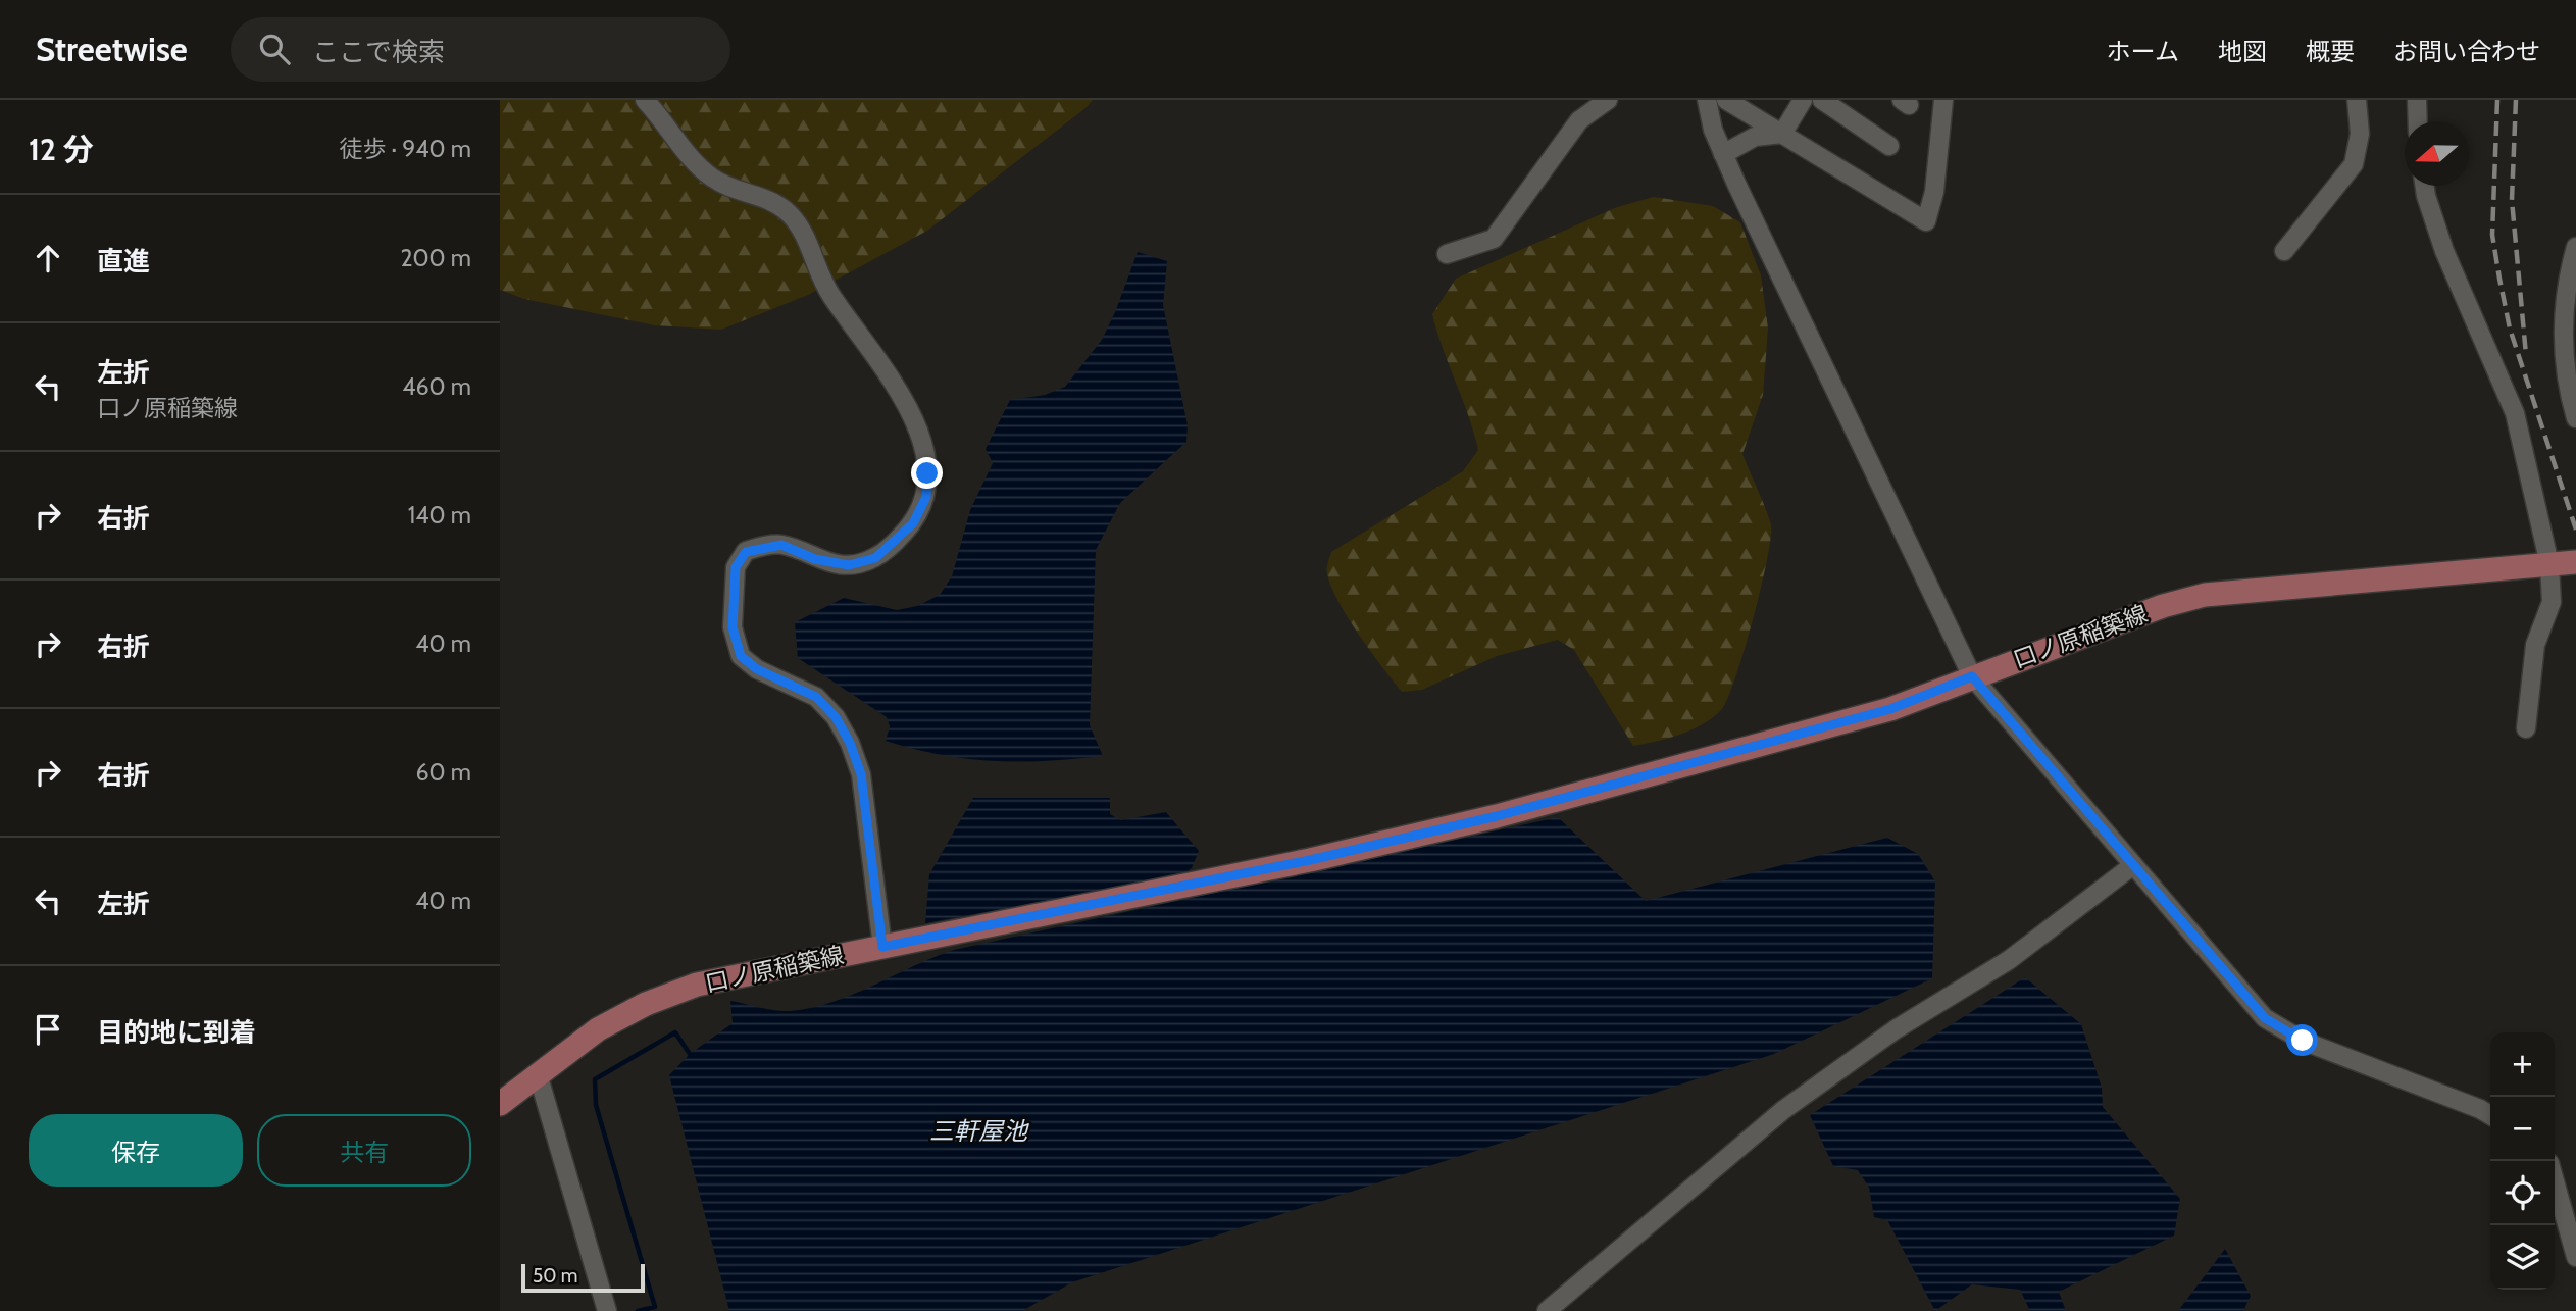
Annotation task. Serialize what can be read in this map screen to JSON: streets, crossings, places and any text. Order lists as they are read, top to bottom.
{
  "streets": {
    "main road": ["口ノ原稲築線"]
  },
  "water": ["三軒屋池"],
  "scale_bar": "50 m",
  "north": "left",
  "page": {
    "header": "Streetwise",
    "search": "ここで検索",
    "nav": [
      "ホーム",
      "地図",
      "概要",
      "お問い合わせ"
    ],
    "heading": ["12 分", "徒歩 · 940 m"],
    "list": [
      ["直進", "200 m"],
      ["左折", "口ノ原稲築線", "460 m"],
      ["右折", "140 m"],
      ["右折", "40 m"],
      ["右折", "60 m"],
      ["左折", "40 m"],
      "目的地に到着"
    ],
    "map_buttons": ["+", "−"],
    "buttons": ["保存", "共有"],
    "scale": "50 m"
  }
}
